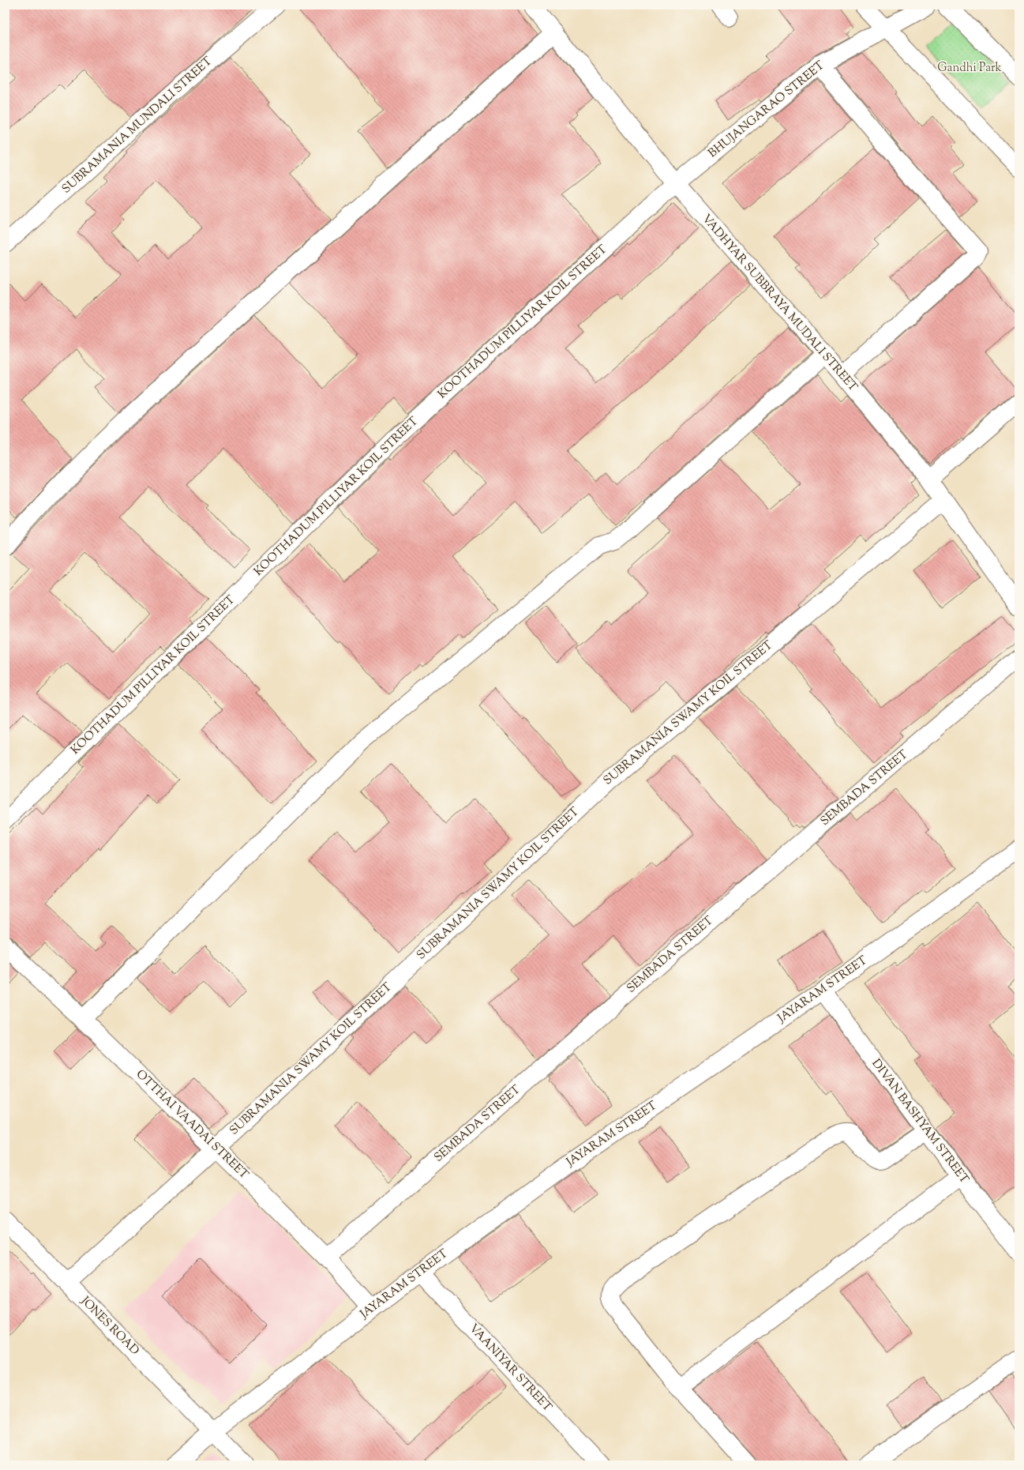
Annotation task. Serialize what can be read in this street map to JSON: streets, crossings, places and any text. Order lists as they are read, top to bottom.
{
  "streets": {
    "street": [
      "BHUJANGARAO STREET",
      "SUBRAMANIA MUNDALI STREET",
      "VADHYAR SUBBRAYA MUDALI STREET",
      "KOOTHADUM PILLIYAR KOIL STREET",
      "SUBRAMANIA SWAMY KOIL STREET",
      "SEMBADA STREET",
      "JAYARAM STREET",
      "DIVAN BASHYAM STREET",
      "OTTHAI VAADAI STREET",
      "JONES ROAD",
      "VAANIYAR STREET"
    ]
  },
  "crossings": [
    ["BHUJANGARAO STREET", "VADHYAR SUBBRAYA MUDALI STREET"],
    ["BHUJANGARAO STREET", "KOOTHADUM PILLIYAR KOIL STREET"],
    ["VADHYAR SUBBRAYA MUDALI STREET", "KOOTHADUM PILLIYAR KOIL STREET"],
    ["VADHYAR SUBBRAYA MUDALI STREET", "SUBRAMANIA SWAMY KOIL STREET"],
    ["SUBRAMANIA SWAMY KOIL STREET", "OTTHAI VAADAI STREET"],
    ["SUBRAMANIA SWAMY KOIL STREET", "JONES ROAD"],
    ["SEMBADA STREET", "OTTHAI VAADAI STREET"],
    ["JAYARAM STREET", "DIVAN BASHYAM STREET"],
    ["JAYARAM STREET", "OTTHAI VAADAI STREET"],
    ["JAYARAM STREET", "JONES ROAD"],
    ["JAYARAM STREET", "VAANIYAR STREET"]
  ],
  "parks": ["Gandhi Park"]
}
